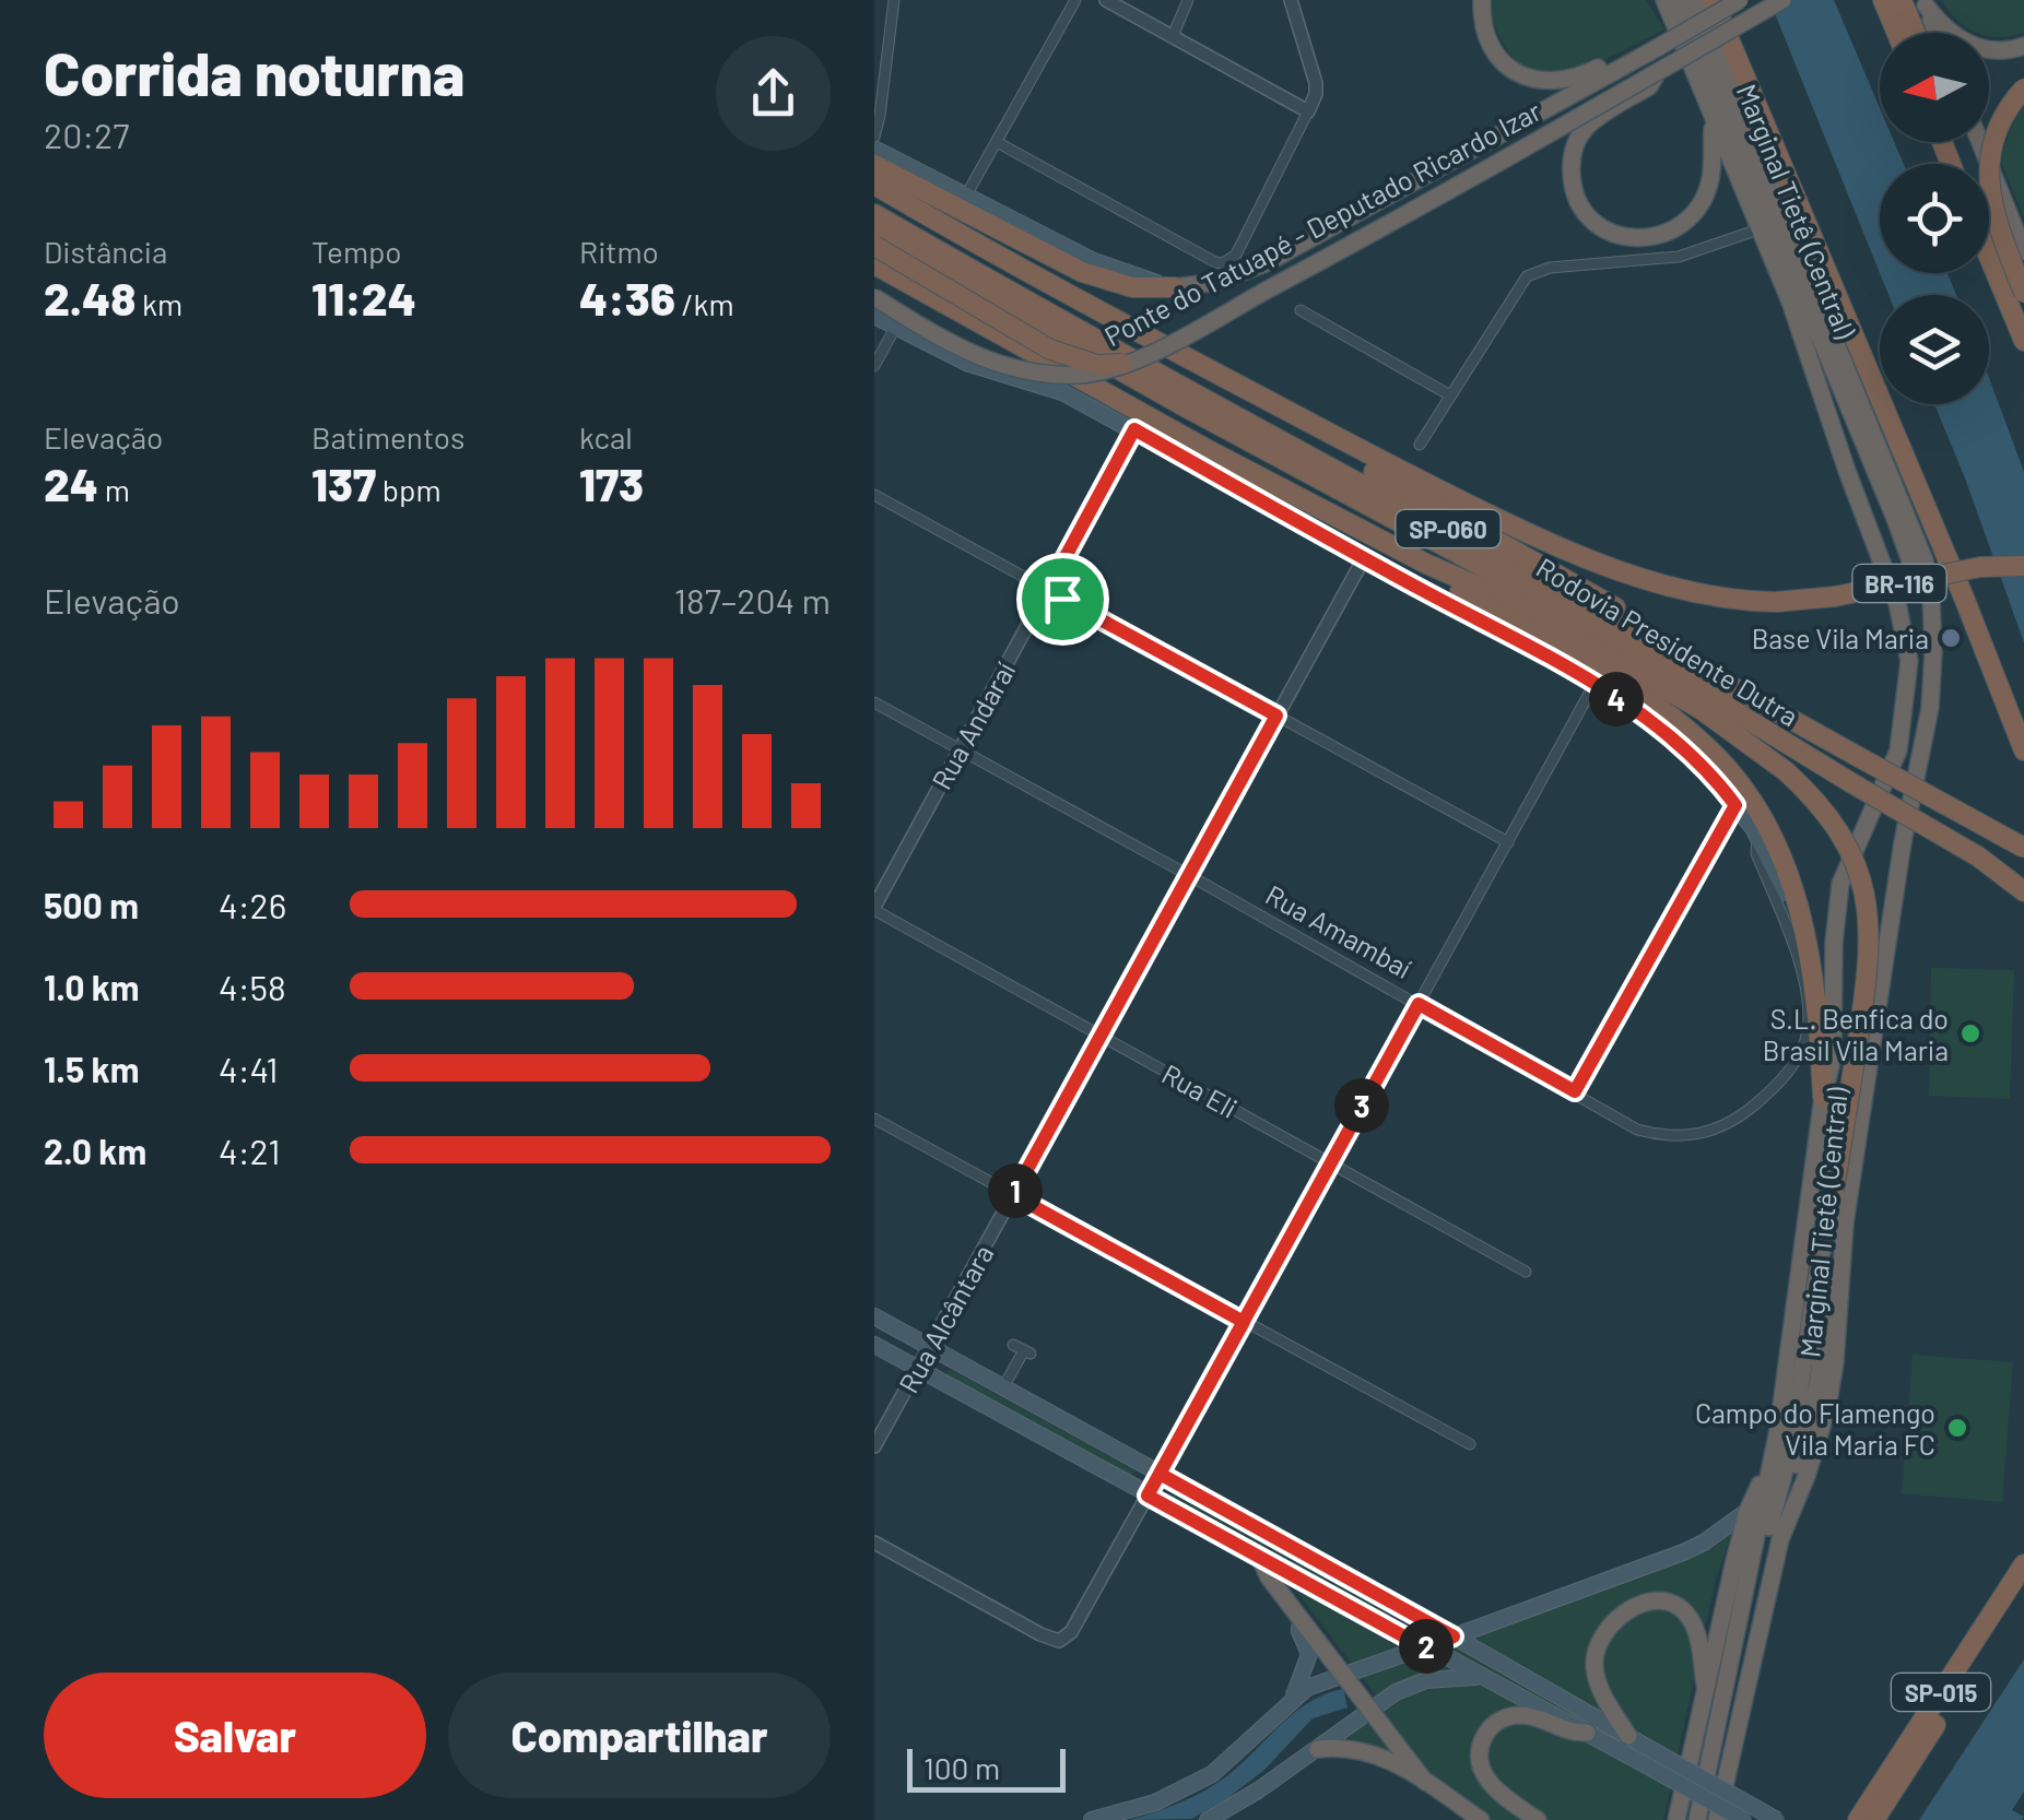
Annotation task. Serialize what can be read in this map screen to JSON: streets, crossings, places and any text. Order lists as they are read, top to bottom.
{
  "streets": {
    "highway": [
      "Marginal Tietê (Central)",
      "Ponte do Tatuapé - Deputado Ricardo Izar",
      "SP-060",
      "BR-116",
      "Rodovia Presidente Dutra",
      "SP-015"
    ],
    "main road": ["Rua Amambaí"],
    "street": ["Rua Andaraí", "Rua Eli", "Rua Alcântara"]
  },
  "crossings": [
    ["Rua Andaraí", "Rua Amambaí"],
    ["Rua Andaraí", "Rua Eli"],
    ["Rua Amambaí", "Rua Alcântara"],
    ["Rua Eli", "Rua Alcântara"]
  ],
  "places": ["Base Vila Maria", "S.L. Benfica do Brasil Vila Maria", "Campo do Flamengo Vila Maria FC"],
  "scale_bar": "100 m",
  "north": "left",
  "page": {
    "heading": ["Corrida noturna", "20:27"],
    "stats": [
      ["Distância", "2.48 km"],
      ["Tempo", "11:24"],
      ["Ritmo", "4:36 /km"],
      ["Elevação", "24 m"],
      ["Batimentos", "137 bpm"],
      ["kcal", "173"]
    ],
    "chart": ["Elevação", "187–204 m"],
    "pins": [
      "4",
      "3",
      "1",
      "2"
    ],
    "list": [
      {
        "name": "500 m",
        "note": "4:26"
      },
      {
        "name": "1.0 km",
        "note": "4:58"
      },
      {
        "name": "1.5 km",
        "note": "4:41"
      },
      {
        "name": "2.0 km",
        "note": "4:21"
      }
    ],
    "buttons": ["Salvar", "Compartilhar"],
    "scale": "100 m"
  }
}
